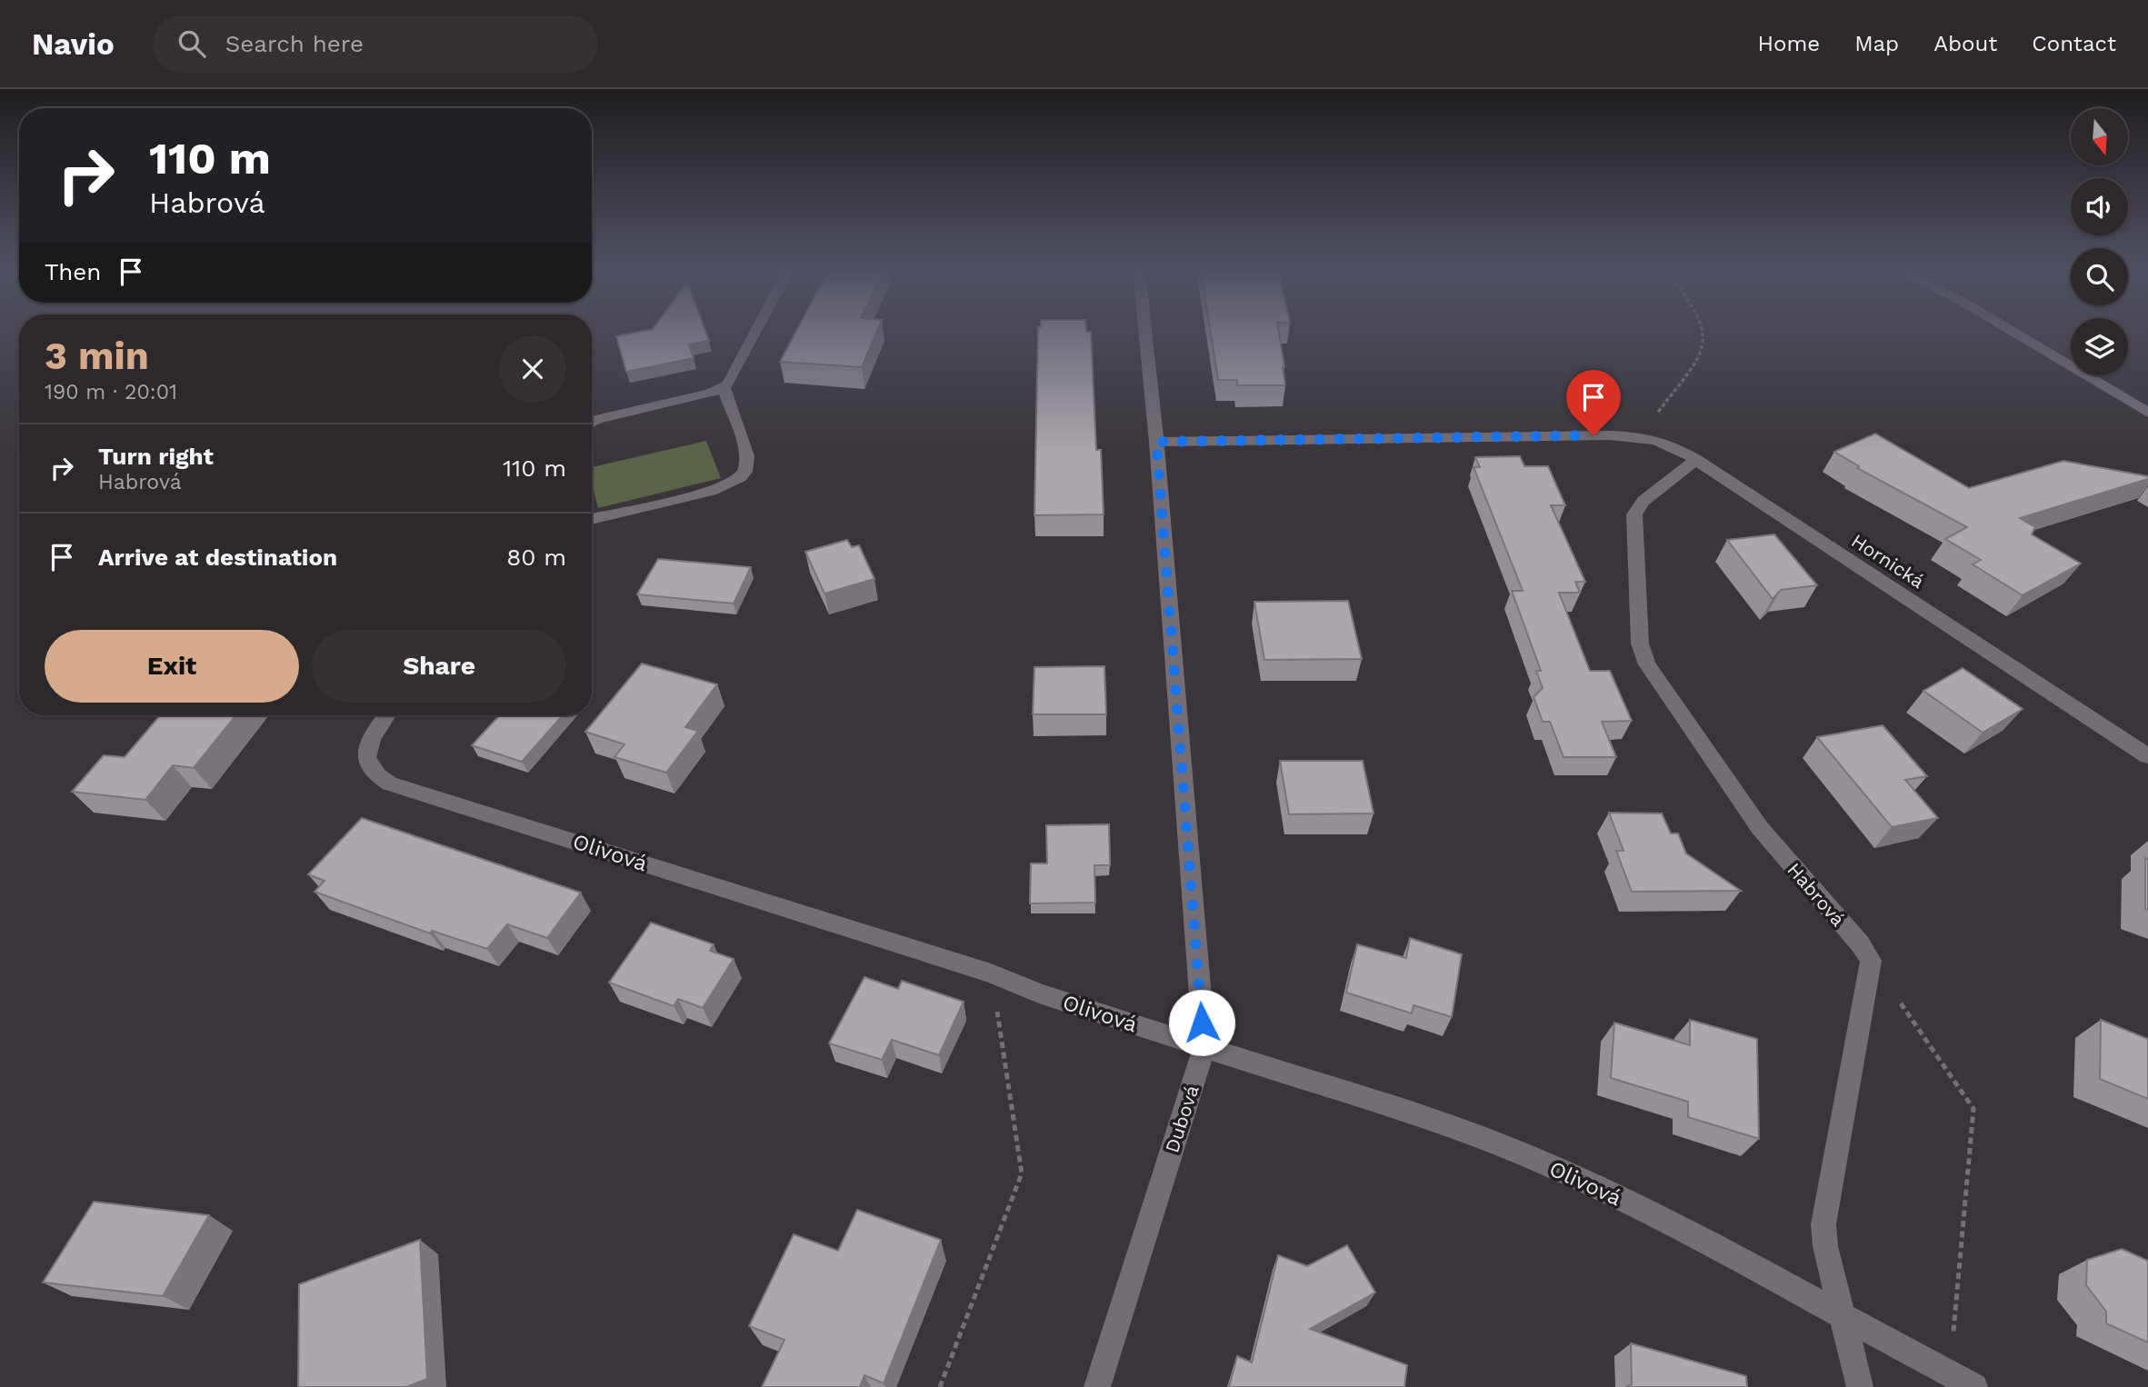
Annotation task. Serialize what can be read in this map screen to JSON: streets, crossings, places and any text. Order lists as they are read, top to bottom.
{
  "streets": {
    "street": [
      "Hornická",
      "Olivová",
      "Habrová",
      "Dubová"
    ]
  },
  "crossings": [
    ["Hornická", "Habrová"],
    ["Hornická", "Dubová"],
    ["Olivová", "Dubová"]
  ],
  "north": "bottom",
  "page": {
    "header": "Navio",
    "search": "Search here",
    "nav": [
      "Home",
      "Map",
      "About",
      "Contact"
    ],
    "turn": ["110 m", "Habrová"],
    "then": "Then",
    "heading": ["3 min", "190 m · 20:01"],
    "list": [
      {
        "name": "Turn right",
        "note": "Habrová",
        "value": "110 m"
      },
      {
        "name": "Arrive at destination",
        "value": "80 m"
      }
    ],
    "buttons": ["Exit", "Share"]
  }
}
